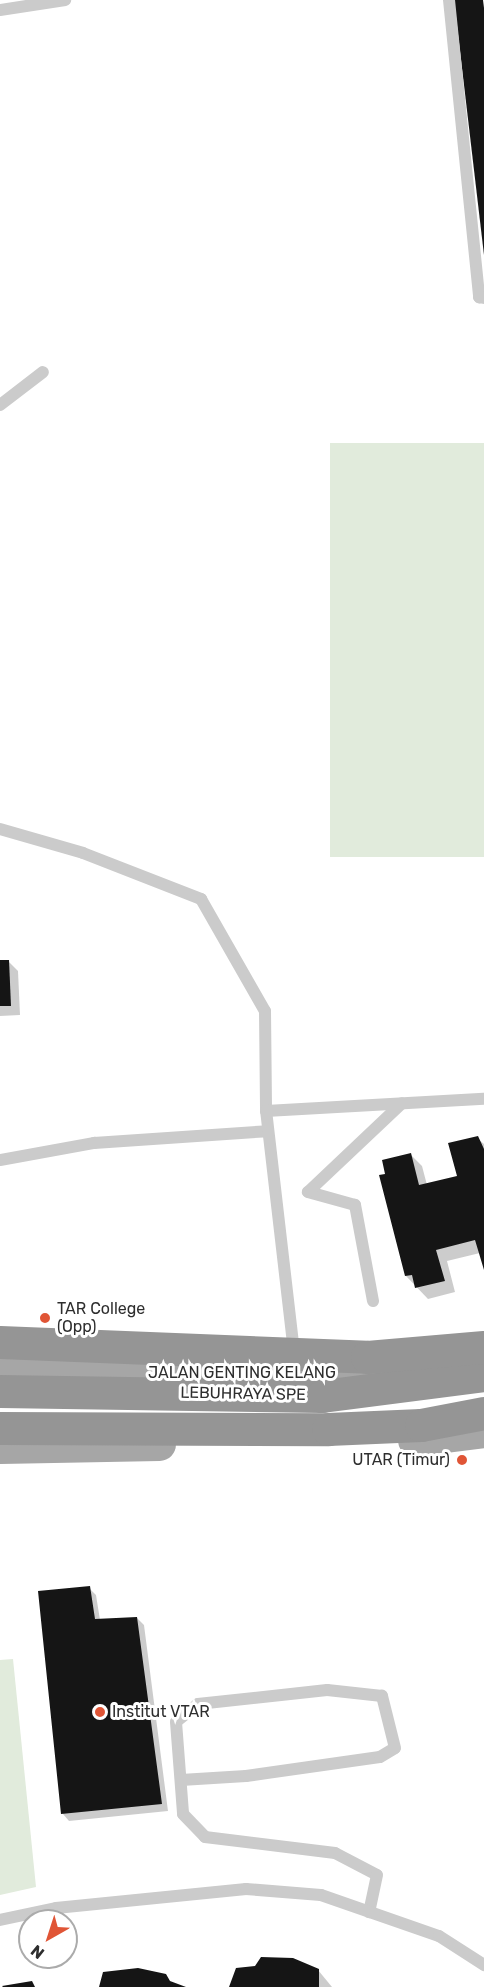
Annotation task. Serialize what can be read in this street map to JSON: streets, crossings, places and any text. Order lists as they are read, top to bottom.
{
  "streets": {
    "highway": ["LEBUHRAYA SPE"],
    "main road": ["JALAN GENTING KELANG"]
  },
  "places": ["TAR College (Opp)", "UTAR (Timur)", "Institut VTAR"],
  "north": "bottom left"
}
